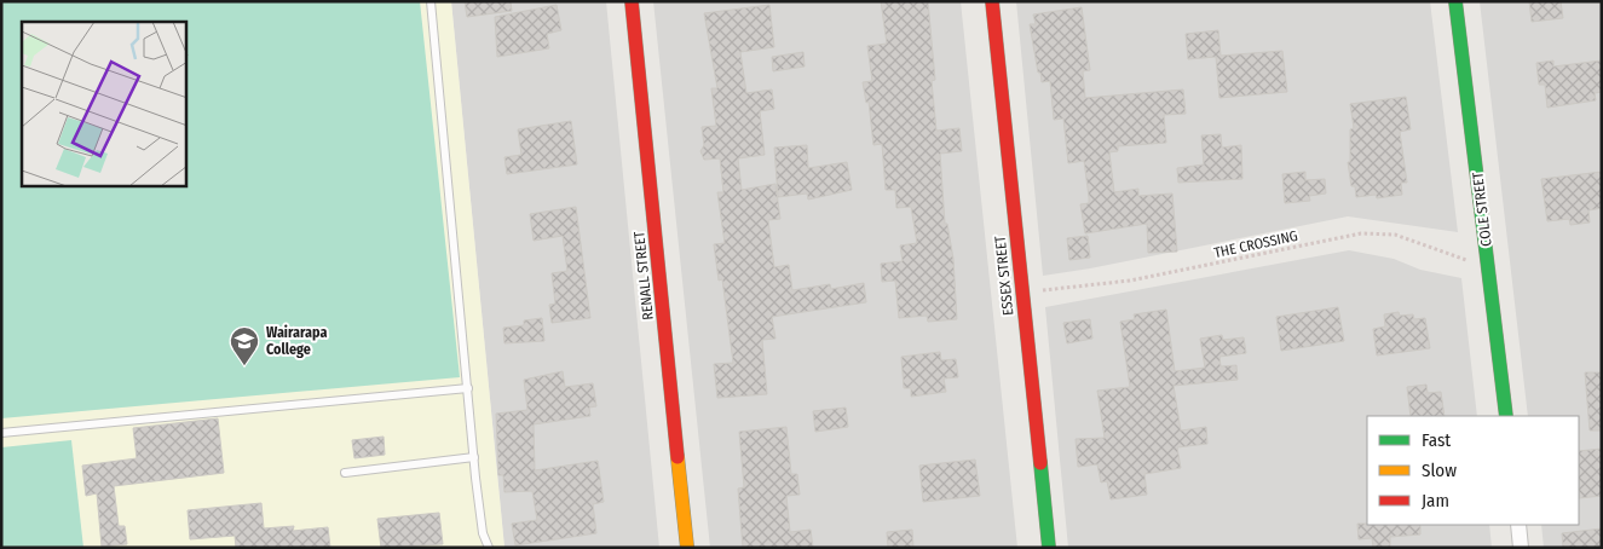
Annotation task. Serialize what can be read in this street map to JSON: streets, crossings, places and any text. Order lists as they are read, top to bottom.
{
  "streets": {
    "street": ["COLE STREET", "RENALL STREET", "ESSEX STREET"],
    "path": ["THE CROSSING"]
  },
  "crossings": [
    ["COLE STREET", "THE CROSSING"],
    ["THE CROSSING", "ESSEX STREET"]
  ],
  "places": {
    "school or university": ["Wairarapa College"]
  },
  "legend": ["Fast", "Slow", "Jam"]
}
